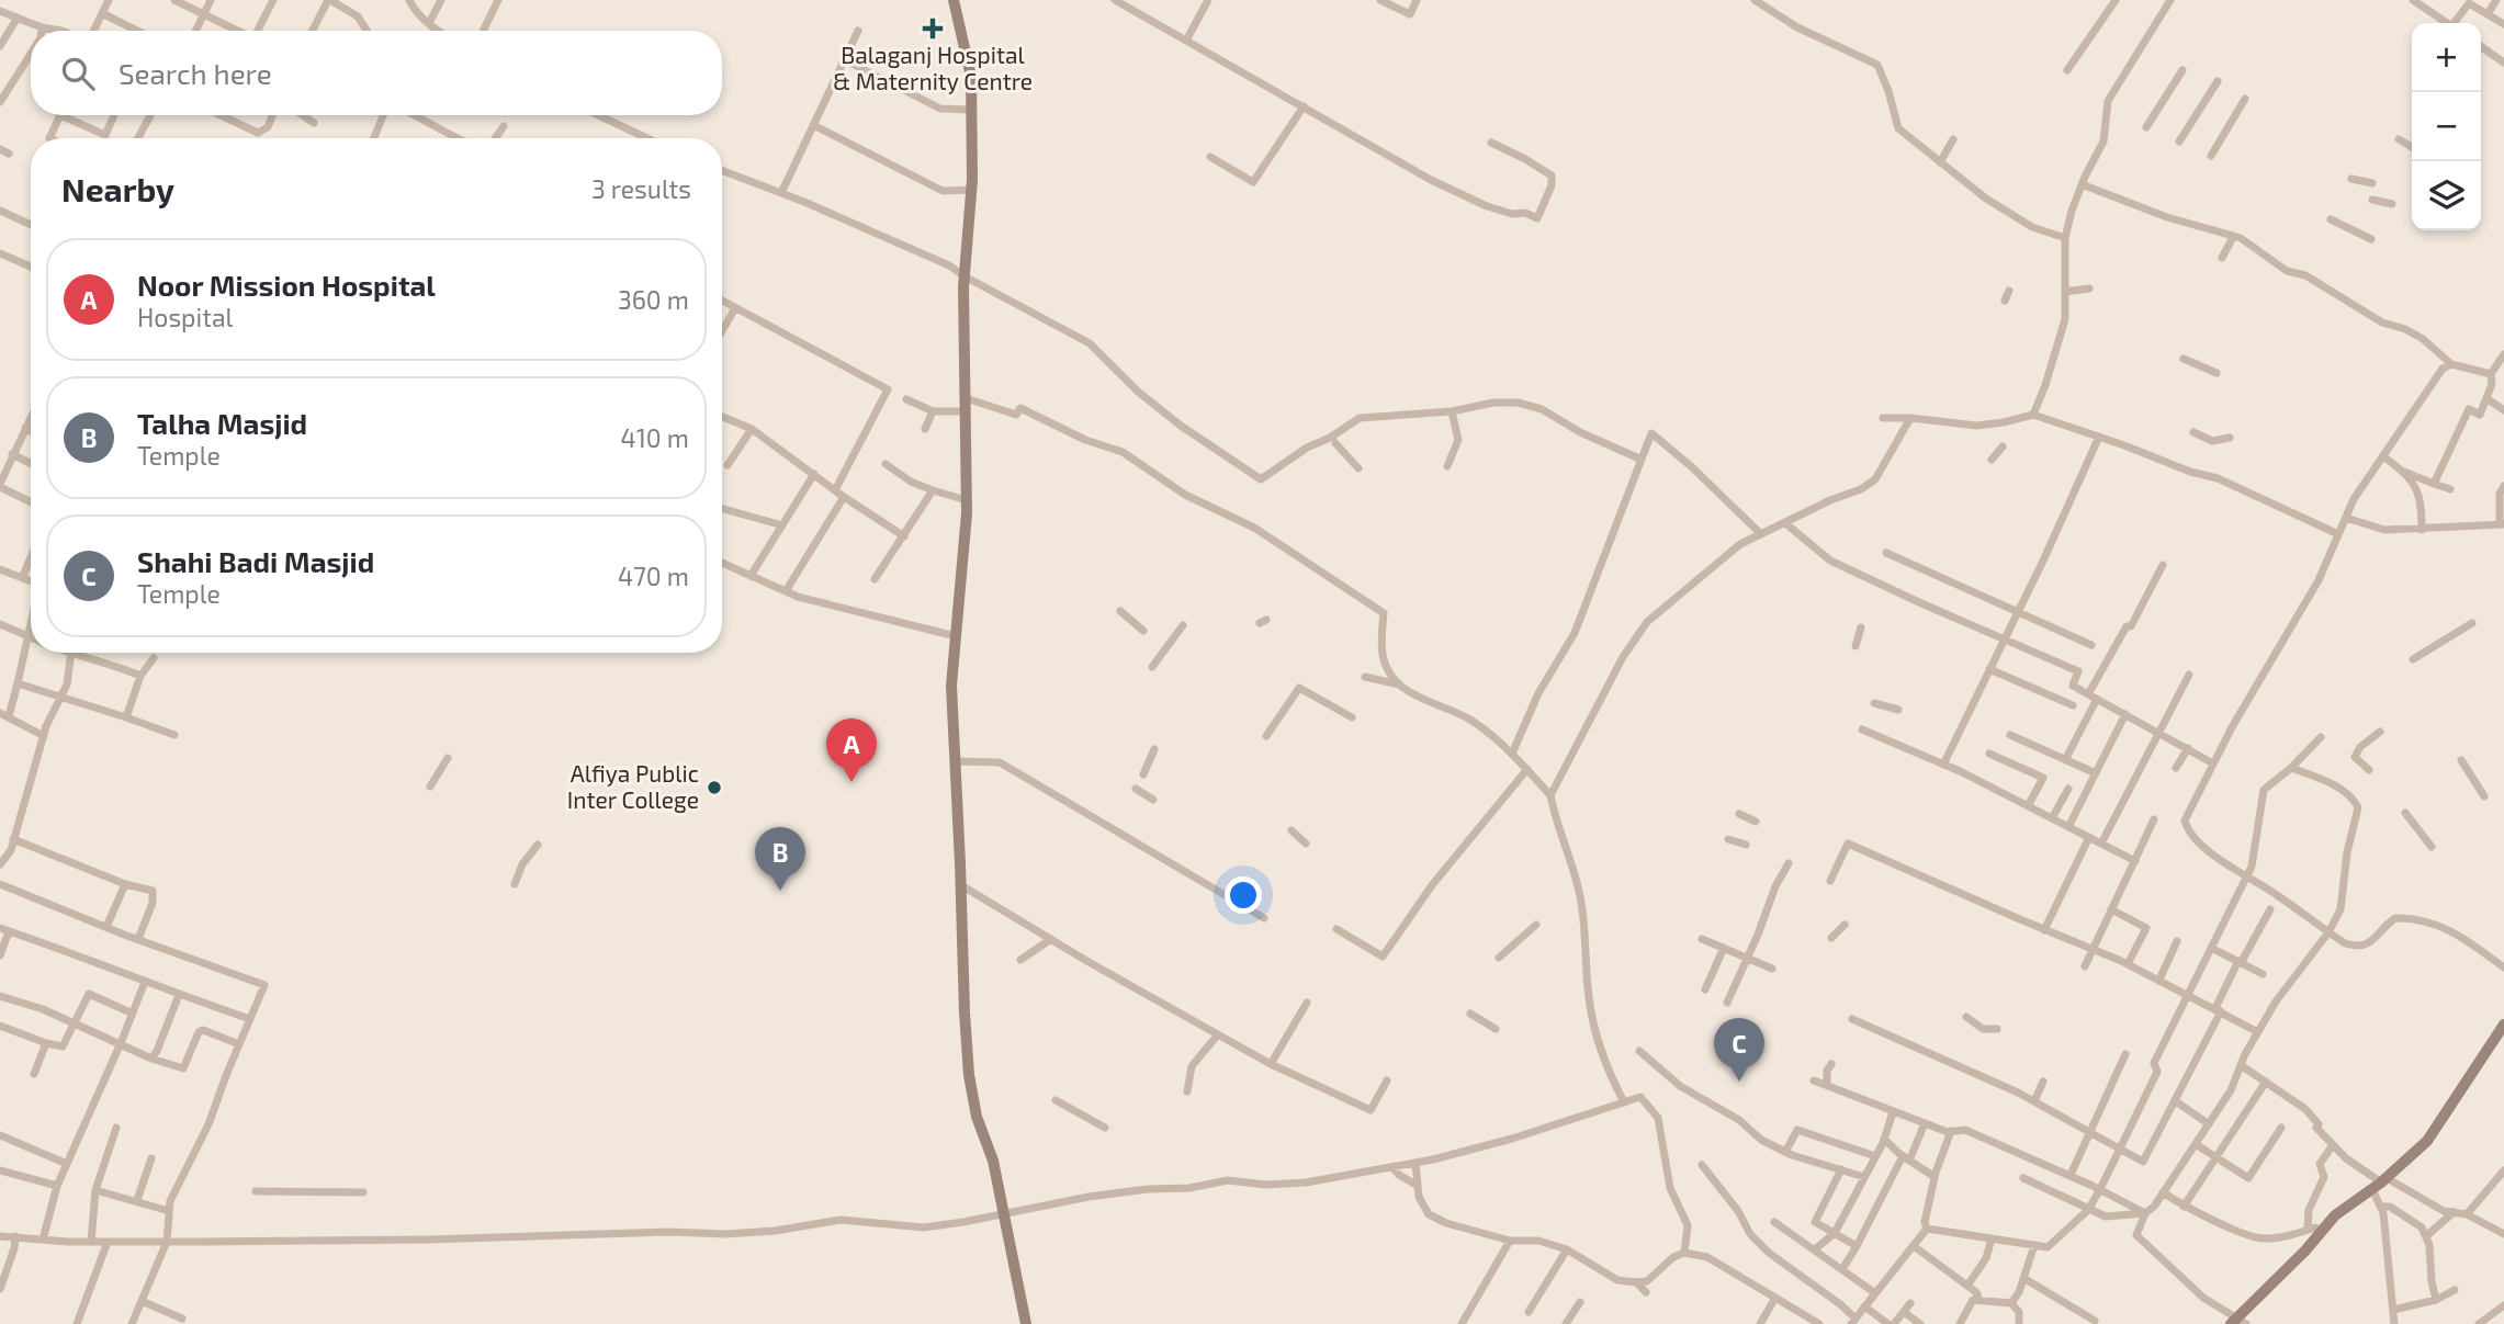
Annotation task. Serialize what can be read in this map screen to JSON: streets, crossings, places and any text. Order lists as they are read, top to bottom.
{
  "places": {
    "health": ["Balaganj Hospital & Maternity Centre"],
    "other": ["Alfiya Public Inter College"]
  },
  "page": {
    "map_buttons": ["+", "−"],
    "search": "Search here",
    "heading": ["Nearby", "3 results"],
    "list": [
      {
        "mark": "A",
        "name": "Noor Mission Hospital",
        "note": "Hospital",
        "value": "360 m"
      },
      {
        "mark": "B",
        "name": "Talha Masjid",
        "note": "Temple",
        "value": "410 m"
      },
      {
        "mark": "C",
        "name": "Shahi Badi Masjid",
        "note": "Temple",
        "value": "470 m"
      }
    ],
    "pins": ["A", "B", "C"]
  }
}
